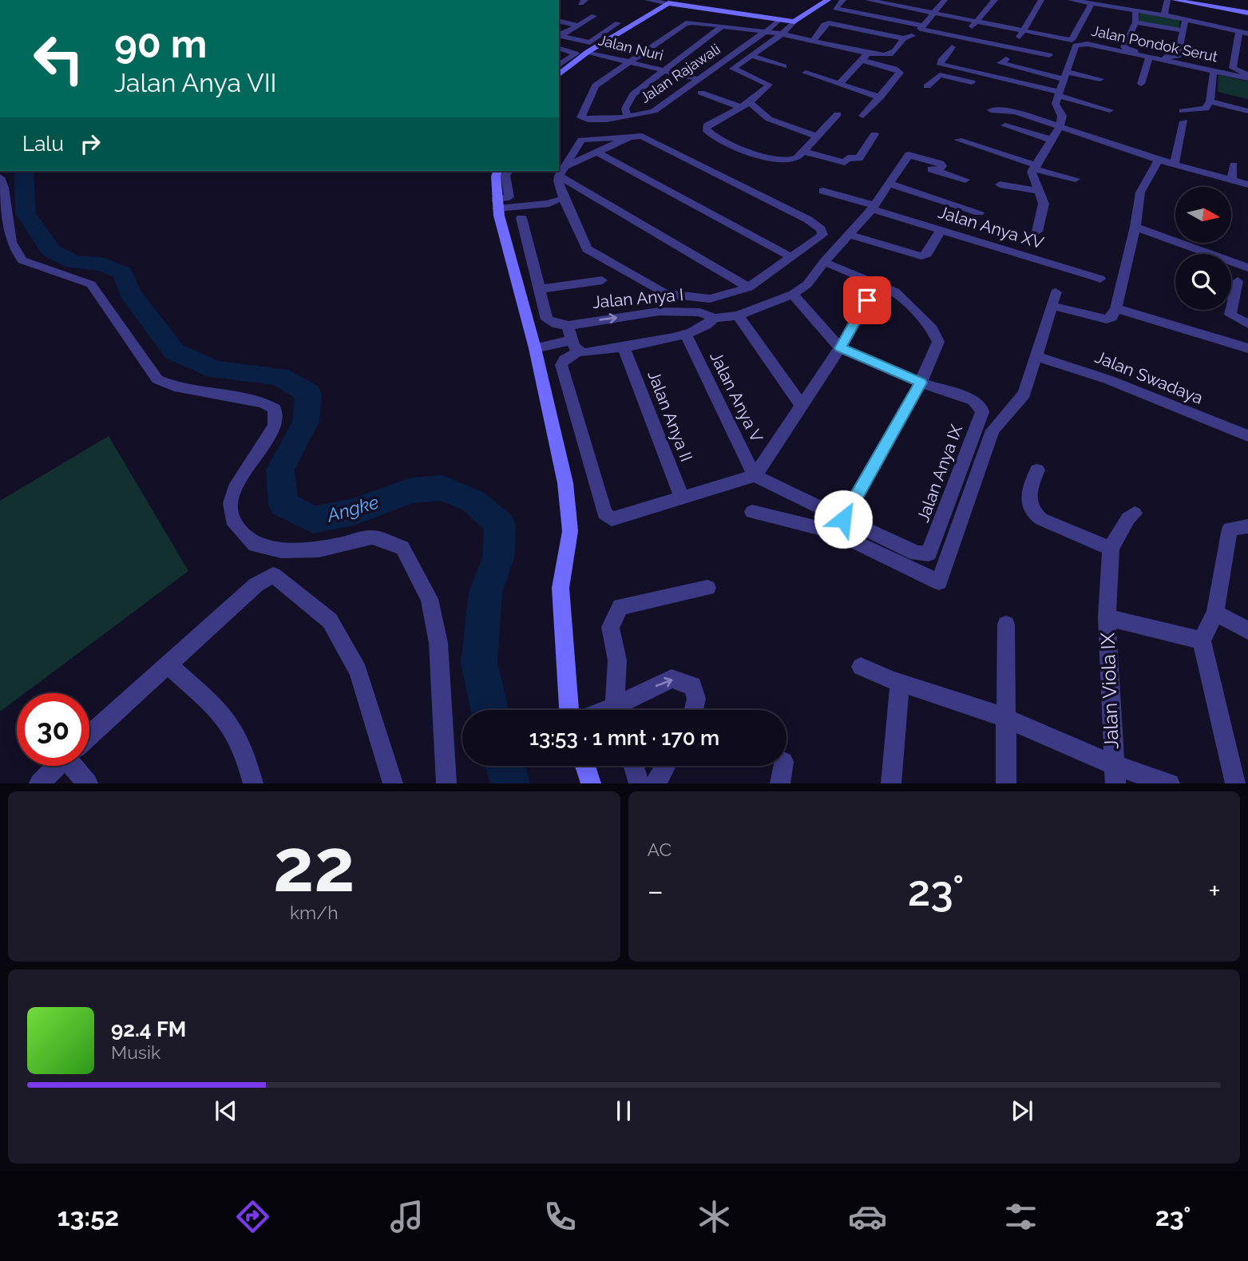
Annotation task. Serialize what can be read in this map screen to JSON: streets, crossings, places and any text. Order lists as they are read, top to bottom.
{
  "streets": {
    "street": [
      "Jalan Pondok Serut",
      "Jalan Nuri",
      "Jalan Rajawali",
      "Jalan Anya XV",
      "Jalan Anya I",
      "Jalan Swadaya",
      "Jalan Anya V",
      "Jalan Anya II",
      "Jalan Anya IX",
      "Jalan Viola IX"
    ]
  },
  "crossings": [
    ["Jalan Nuri", "Jalan Rajawali"]
  ],
  "water": ["Angke"],
  "north": "right",
  "page": {
    "turn": ["90 m", "Jalan Anya VII"],
    "then": "Lalu",
    "limit": "30",
    "trip": "13:53 · 1 mnt · 170 m",
    "tile": [
      ["22", "km/h"],
      "AC"
    ],
    "heat": ["−", "23°", "+"],
    "song": ["92.4 FM", "Musik"],
    "tabs": ["13:52", "23°"]
  }
}
